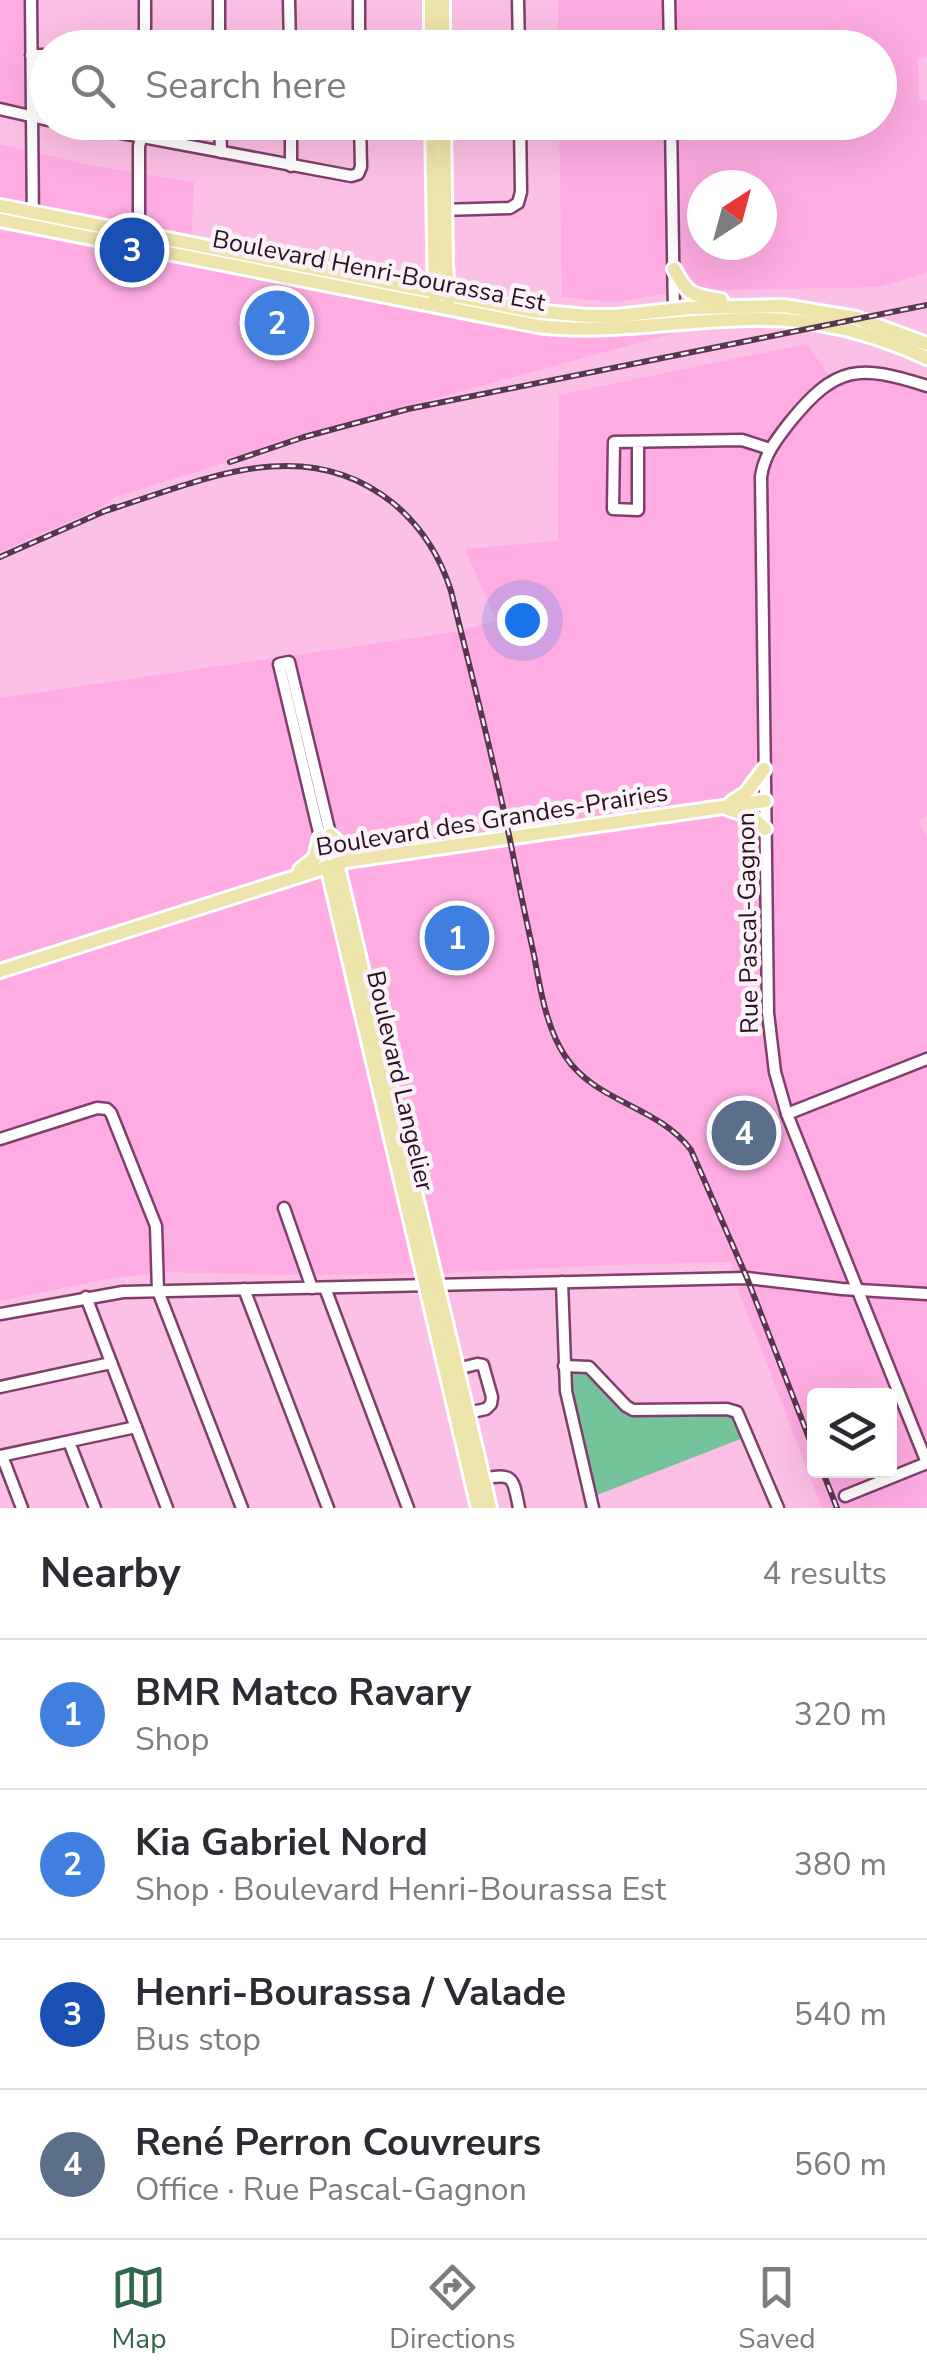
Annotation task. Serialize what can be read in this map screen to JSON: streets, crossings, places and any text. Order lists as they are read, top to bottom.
{
  "streets": {
    "main road": ["Boulevard Henri-Bourassa Est", "Boulevard des Grandes-Prairies", "Boulevard Langelier"],
    "street": ["Rue Pascal-Gagnon"]
  },
  "crossings": [
    ["Boulevard des Grandes-Prairies", "Rue Pascal-Gagnon"],
    ["Boulevard des Grandes-Prairies", "Boulevard Langelier"]
  ],
  "north": "top right",
  "page": {
    "search": "Search here",
    "pins": [
      "3",
      "2",
      "1",
      "4"
    ],
    "heading": ["Nearby", "4 results"],
    "list": [
      {
        "mark": "1",
        "name": "BMR Matco Ravary",
        "note": "Shop",
        "value": "320 m"
      },
      {
        "mark": "2",
        "name": "Kia Gabriel Nord",
        "note": "Shop · Boulevard Henri-Bourassa Est",
        "value": "380 m"
      },
      {
        "mark": "3",
        "name": "Henri-Bourassa / Valade",
        "note": "Bus stop",
        "value": "540 m"
      },
      {
        "mark": "4",
        "name": "René Perron Couvreurs",
        "note": "Office · Rue Pascal-Gagnon",
        "value": "560 m"
      }
    ],
    "nav": ["Map", "Directions", "Saved"]
  }
}
